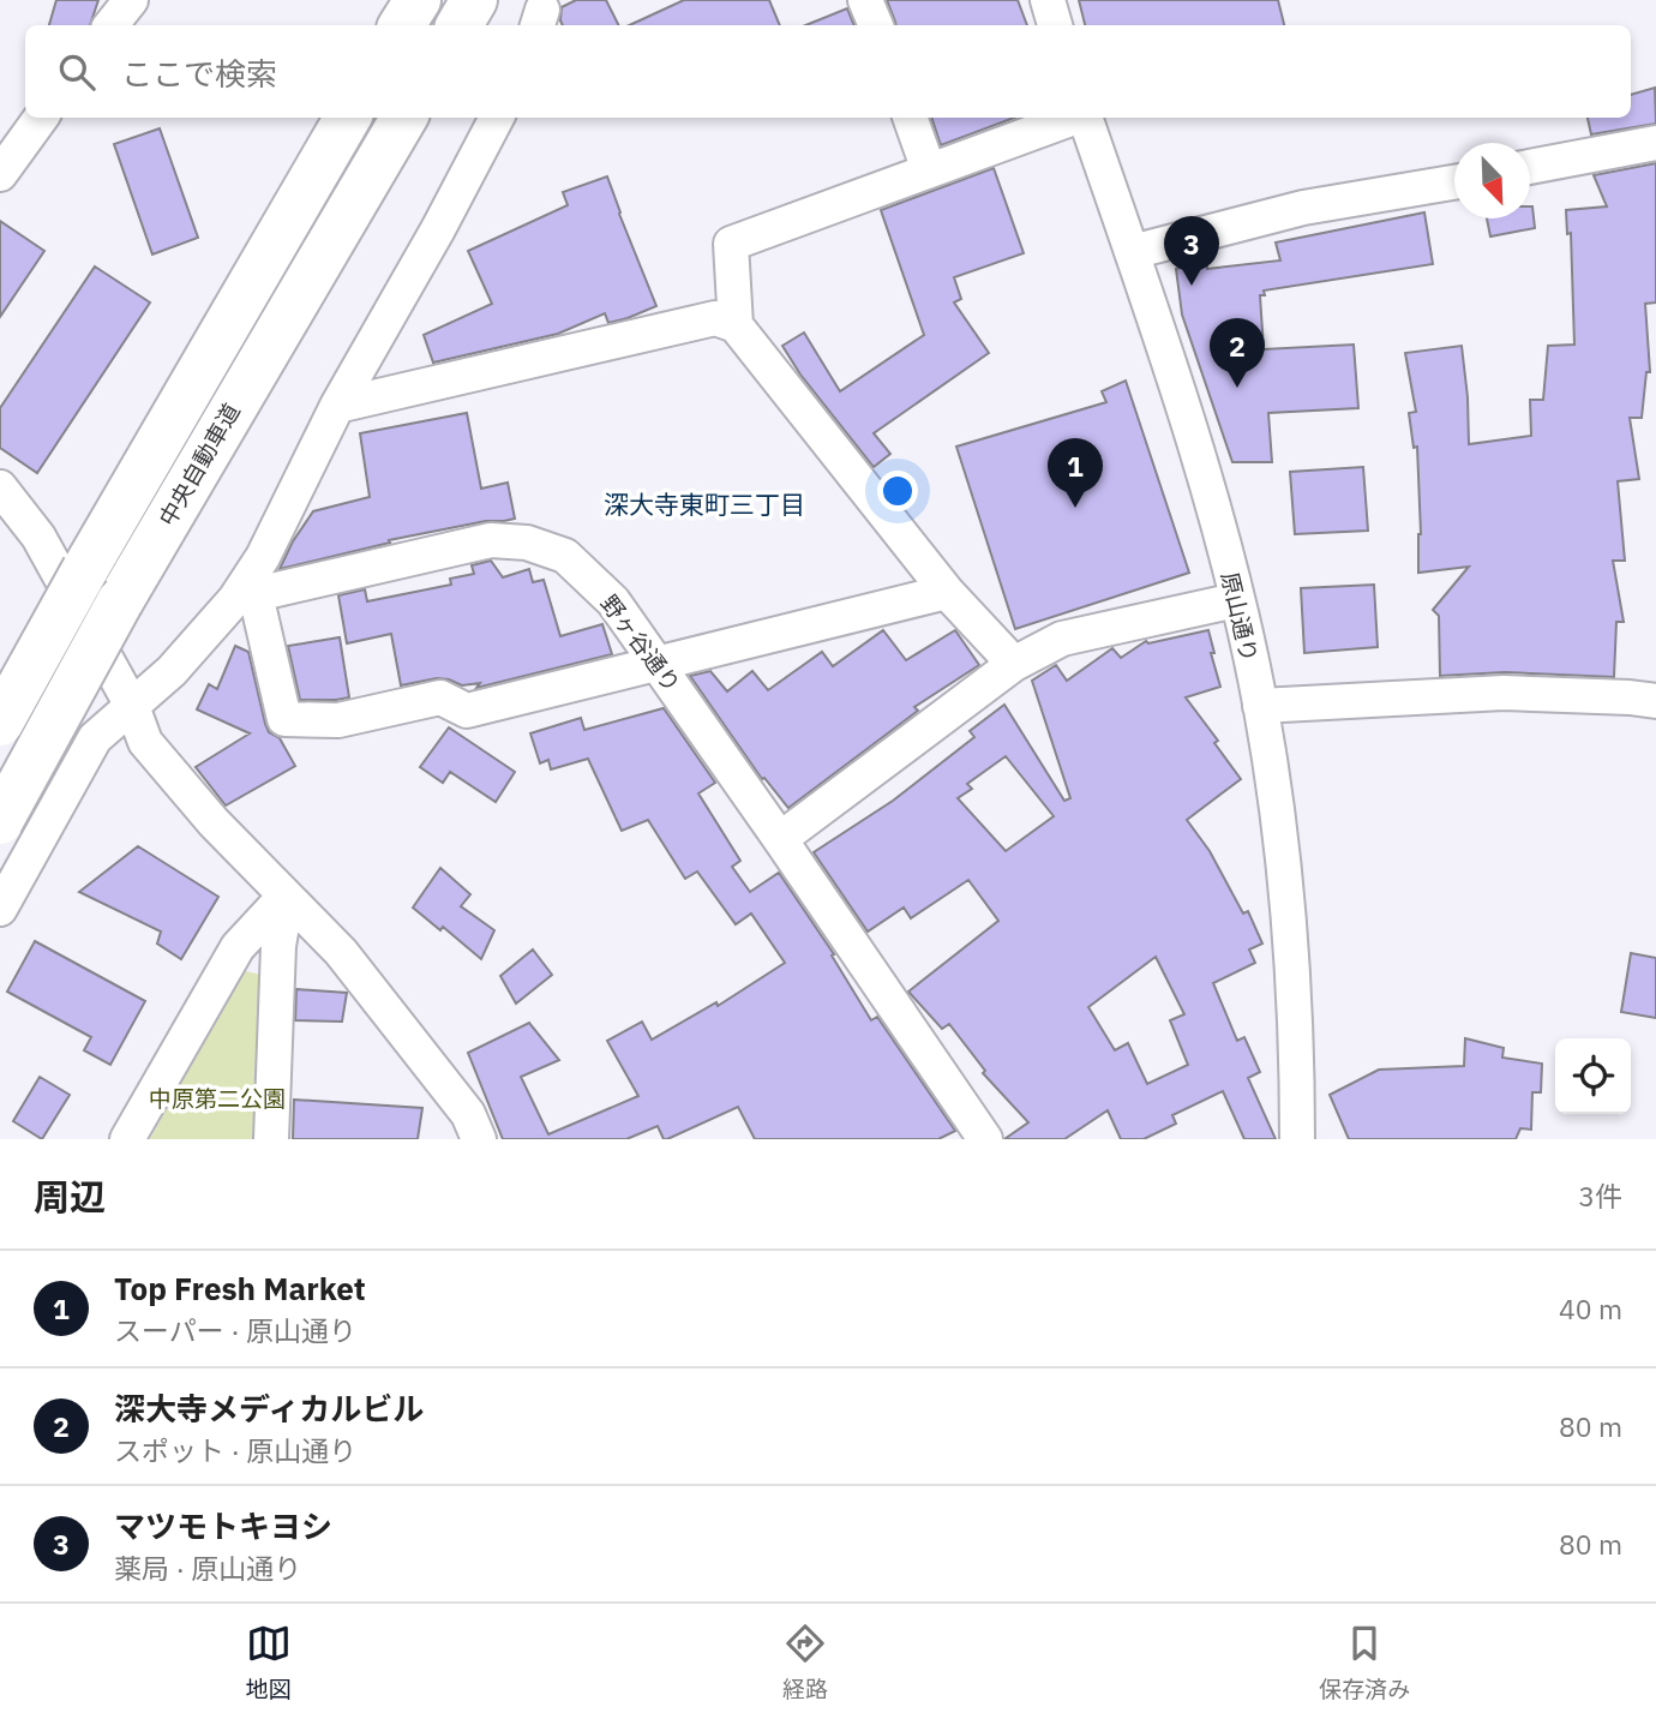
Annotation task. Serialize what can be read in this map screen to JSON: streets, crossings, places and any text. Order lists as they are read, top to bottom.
{
  "streets": {
    "highway": ["中央自動車道"],
    "street": ["原山通り", "野ヶ谷通り"]
  },
  "districts": ["深大寺東町三丁目"],
  "parks": ["中原第二公園"],
  "north": "bottom right",
  "page": {
    "search": "ここで検索",
    "pins": ["3", "2", "1"],
    "heading": ["周辺", "3件"],
    "list": [
      {
        "mark": "1",
        "name": "Top Fresh Market",
        "note": "スーパー · 原山通り",
        "value": "40 m"
      },
      {
        "mark": "2",
        "name": "深大寺メディカルビル",
        "note": "スポット · 原山通り",
        "value": "80 m"
      },
      {
        "mark": "3",
        "name": "マツモトキヨシ",
        "note": "薬局 · 原山通り",
        "value": "80 m"
      }
    ],
    "nav": ["地図", "経路", "保存済み"]
  }
}
